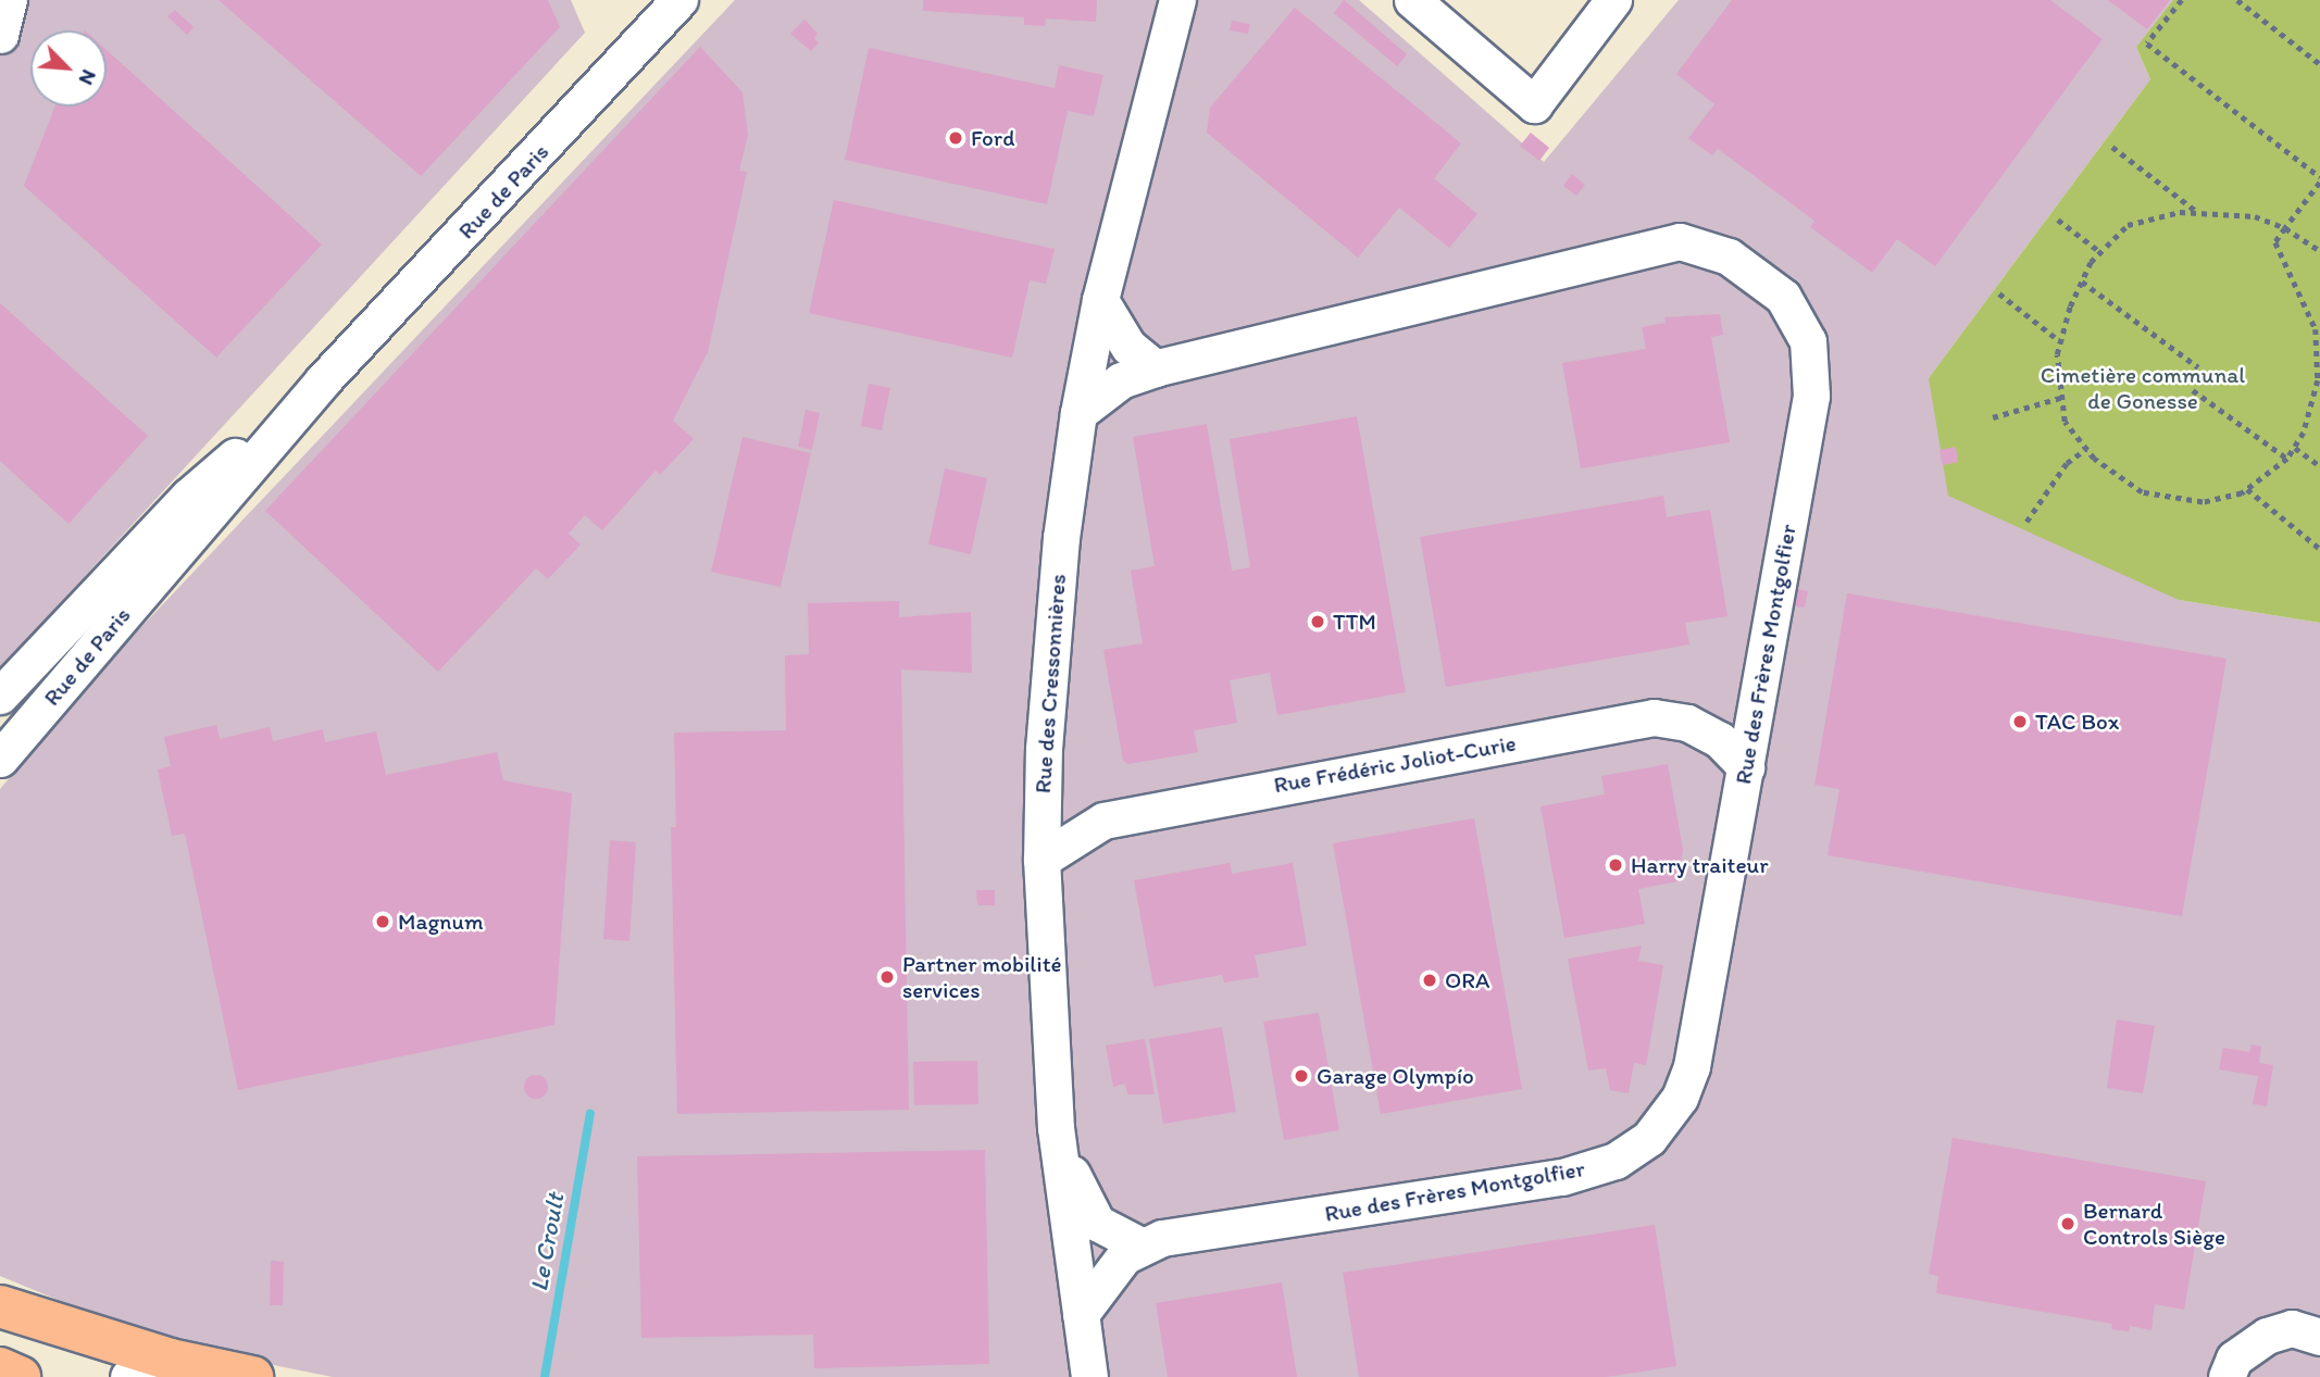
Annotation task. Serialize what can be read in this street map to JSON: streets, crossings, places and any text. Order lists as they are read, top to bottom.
{
  "streets": {
    "street": [
      "Rue de Paris",
      "Rue des Frères Montgolfier",
      "Rue des Cressonnières",
      "Rue Frédéric Joliot-Curie"
    ]
  },
  "crossings": [
    ["Rue des Frères Montgolfier", "Rue des Cressonnières"],
    ["Rue des Frères Montgolfier", "Rue Frédéric Joliot-Curie"],
    ["Rue des Cressonnières", "Rue Frédéric Joliot-Curie"]
  ],
  "water": ["Le Croult"],
  "parks": ["Cimetière communal de Gonesse"],
  "places": [
    "Ford",
    "TTM",
    "TAC Box",
    "Harry traiteur",
    "Magnum",
    "Partner mobilité services",
    "ORA",
    "Garage Olympío",
    "Bernard Controls Siège"
  ],
  "north": "bottom right"
}
